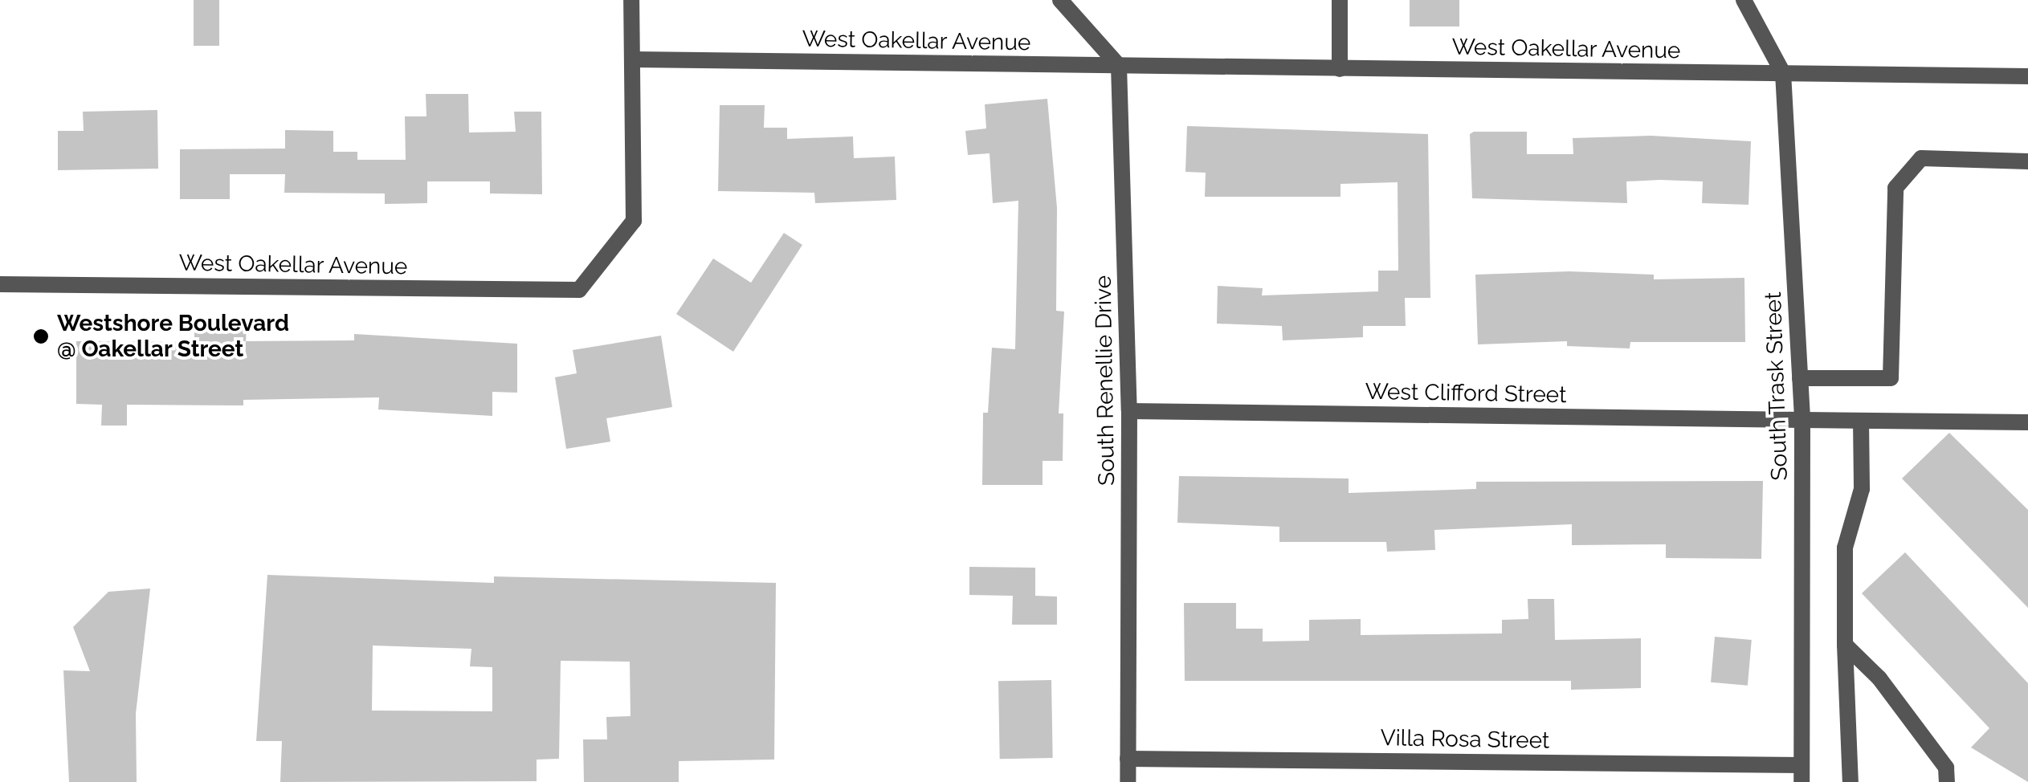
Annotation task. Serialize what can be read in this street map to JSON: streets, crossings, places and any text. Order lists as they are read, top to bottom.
{
  "streets": {
    "street": [
      "West Oakellar Avenue",
      "South Renellie Drive",
      "South Trask Street",
      "West Clifford Street",
      "Villa Rosa Street"
    ]
  },
  "crossings": [
    ["West Oakellar Avenue", "South Renellie Drive"],
    ["West Oakellar Avenue", "South Trask Street"],
    ["South Renellie Drive", "West Clifford Street"],
    ["South Renellie Drive", "Villa Rosa Street"],
    ["South Trask Street", "West Clifford Street"],
    ["South Trask Street", "Villa Rosa Street"]
  ],
  "places": ["Westshore Boulevard @ Oakellar Street"]
}
